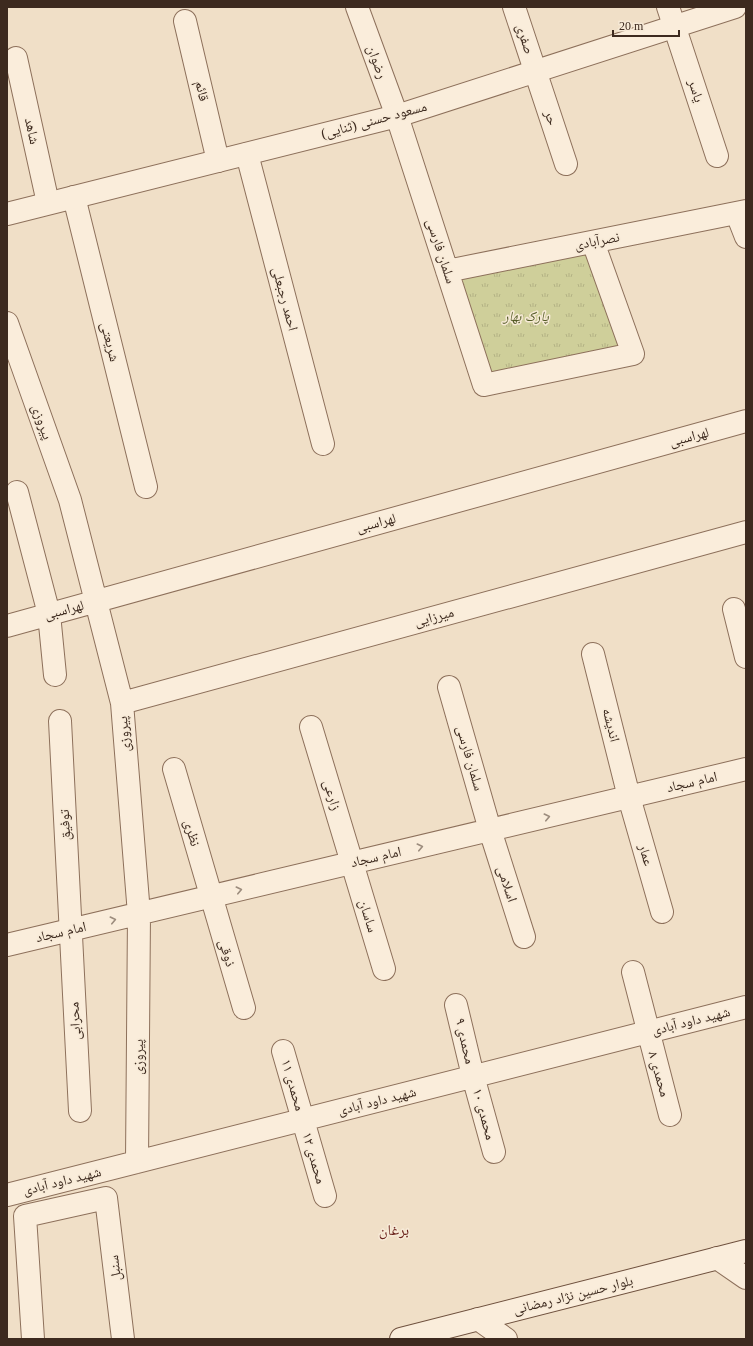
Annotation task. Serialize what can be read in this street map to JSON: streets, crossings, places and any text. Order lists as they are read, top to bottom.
{
  "streets": {
    "street": [
      "صفری",
      "رضوان",
      "قائم",
      "یاسر",
      "حر",
      "مسعود حسنی (ثنایی)",
      "شاهد",
      "نصرآبادی",
      "سلمان فارسی",
      "احمد رجبعلی",
      "شریعتی",
      "پیروزی",
      "لهراسبی",
      "میرزایی",
      "اندیشه",
      "امام سجاد",
      "زارعی",
      "توفیق",
      "نظری",
      "عمار",
      "اسلامی",
      "ساسان",
      "ذوقی",
      "محرابی",
      "شهید داود آبادی",
      "محمدی ۹",
      "محمدی ۸",
      "محمدی ۱۱",
      "محمدی ۱۰",
      "محمدی ۱۲",
      "سنبل",
      "بلوار حسین نژاد رمضانی"
    ]
  },
  "crossings": [
    ["صفری", "حر"],
    ["صفری", "مسعود حسنی (ثنایی)"],
    ["رضوان", "مسعود حسنی (ثنایی)"],
    ["رضوان", "سلمان فارسی"],
    ["قائم", "مسعود حسنی (ثنایی)"],
    ["یاسر", "مسعود حسنی (ثنایی)"],
    ["حر", "مسعود حسنی (ثنایی)"],
    ["مسعود حسنی (ثنایی)", "شاهد"],
    ["مسعود حسنی (ثنایی)", "سلمان فارسی"],
    ["مسعود حسنی (ثنایی)", "احمد رجبعلی"],
    ["مسعود حسنی (ثنایی)", "شریعتی"],
    ["نصرآبادی", "سلمان فارسی"],
    ["سلمان فارسی", "امام سجاد"],
    ["سلمان فارسی", "اسلامی"],
    ["پیروزی", "لهراسبی"],
    ["پیروزی", "میرزایی"],
    ["پیروزی", "امام سجاد"],
    ["پیروزی", "شهید داود آبادی"],
    ["اندیشه", "امام سجاد"],
    ["اندیشه", "عمار"],
    ["امام سجاد", "زارعی"],
    ["امام سجاد", "توفیق"],
    ["امام سجاد", "نظری"],
    ["امام سجاد", "عمار"],
    ["امام سجاد", "اسلامی"],
    ["امام سجاد", "ساسان"],
    ["امام سجاد", "ذوقی"],
    ["امام سجاد", "محرابی"],
    ["زارعی", "ساسان"],
    ["توفیق", "محرابی"],
    ["نظری", "ذوقی"],
    ["شهید داود آبادی", "محمدی ۹"],
    ["شهید داود آبادی", "محمدی ۸"],
    ["شهید داود آبادی", "محمدی ۱۱"],
    ["شهید داود آبادی", "محمدی ۱۰"],
    ["شهید داود آبادی", "محمدی ۱۲"],
    ["محمدی ۹", "محمدی ۱۰"],
    ["محمدی ۱۱", "محمدی ۱۲"]
  ],
  "one_way": ["امام سجاد"],
  "districts": ["برغان"],
  "parks": ["پارک‌ بهار"],
  "scale_bar": "20 m"
}
